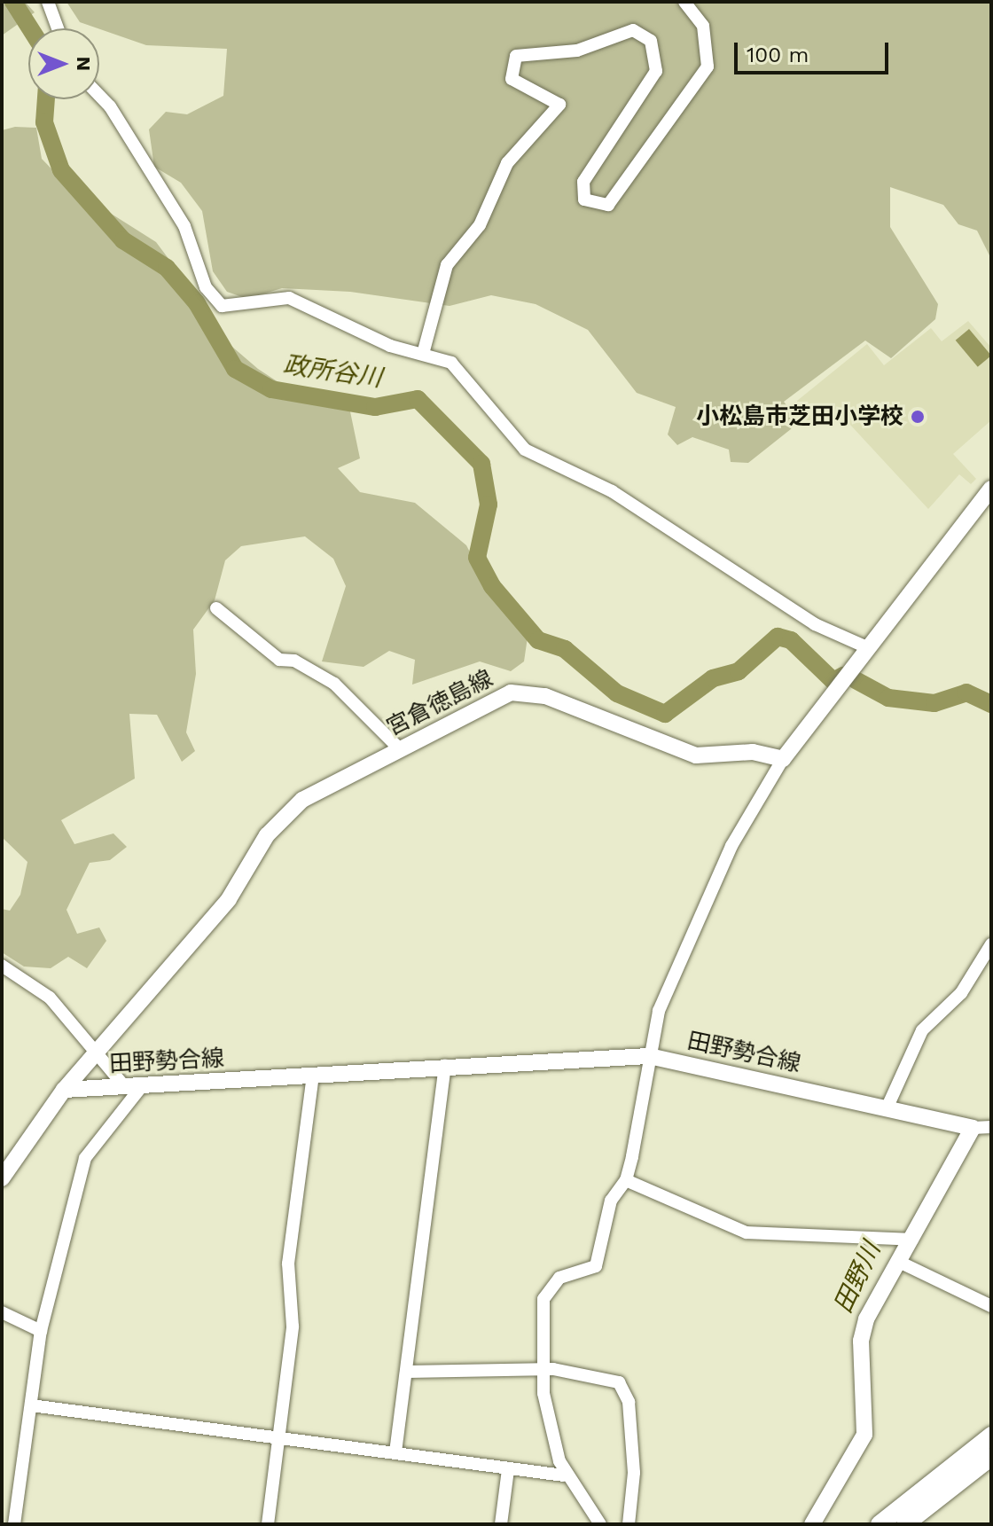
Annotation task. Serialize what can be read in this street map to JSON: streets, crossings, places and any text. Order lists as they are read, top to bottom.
{
  "streets": {
    "main road": ["宮倉徳島線", "田野勢合線"]
  },
  "crossings": [
    ["宮倉徳島線", "田野勢合線"]
  ],
  "water": ["政所谷川", "田野川"],
  "places": ["小松島市芝田小学校"],
  "scale_bar": "100 m",
  "north": "right"
}
